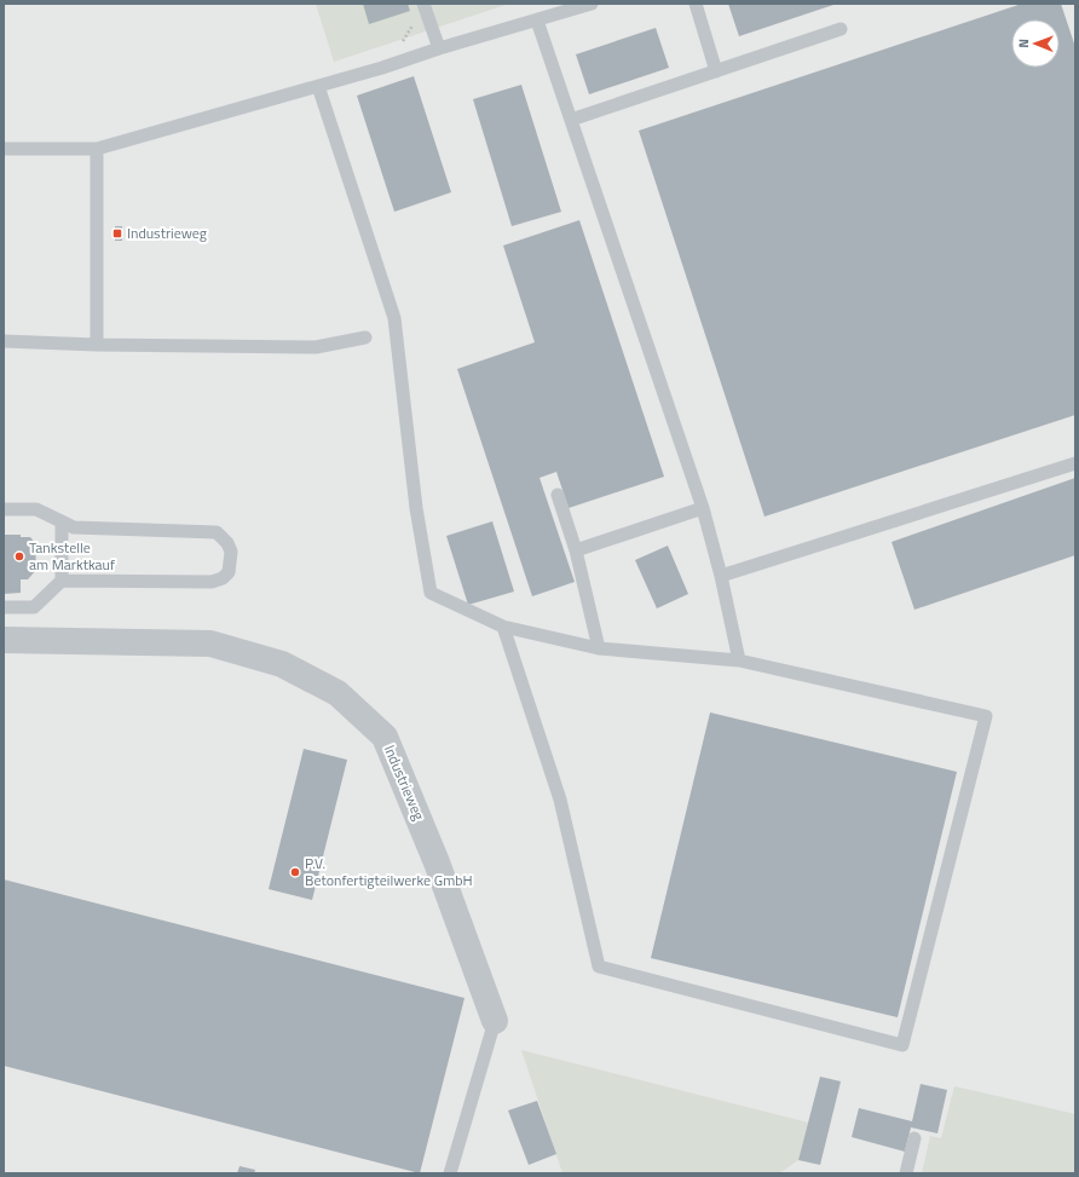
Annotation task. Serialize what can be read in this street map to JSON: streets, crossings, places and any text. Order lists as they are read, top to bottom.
{
  "streets": {
    "street": ["Industrieweg"]
  },
  "places": {
    "transit": ["Industrieweg"],
    "other": ["Tankstelle am Marktkauf", "P.V. Betonfertigteilwerke GmbH"]
  },
  "north": "left"
}
